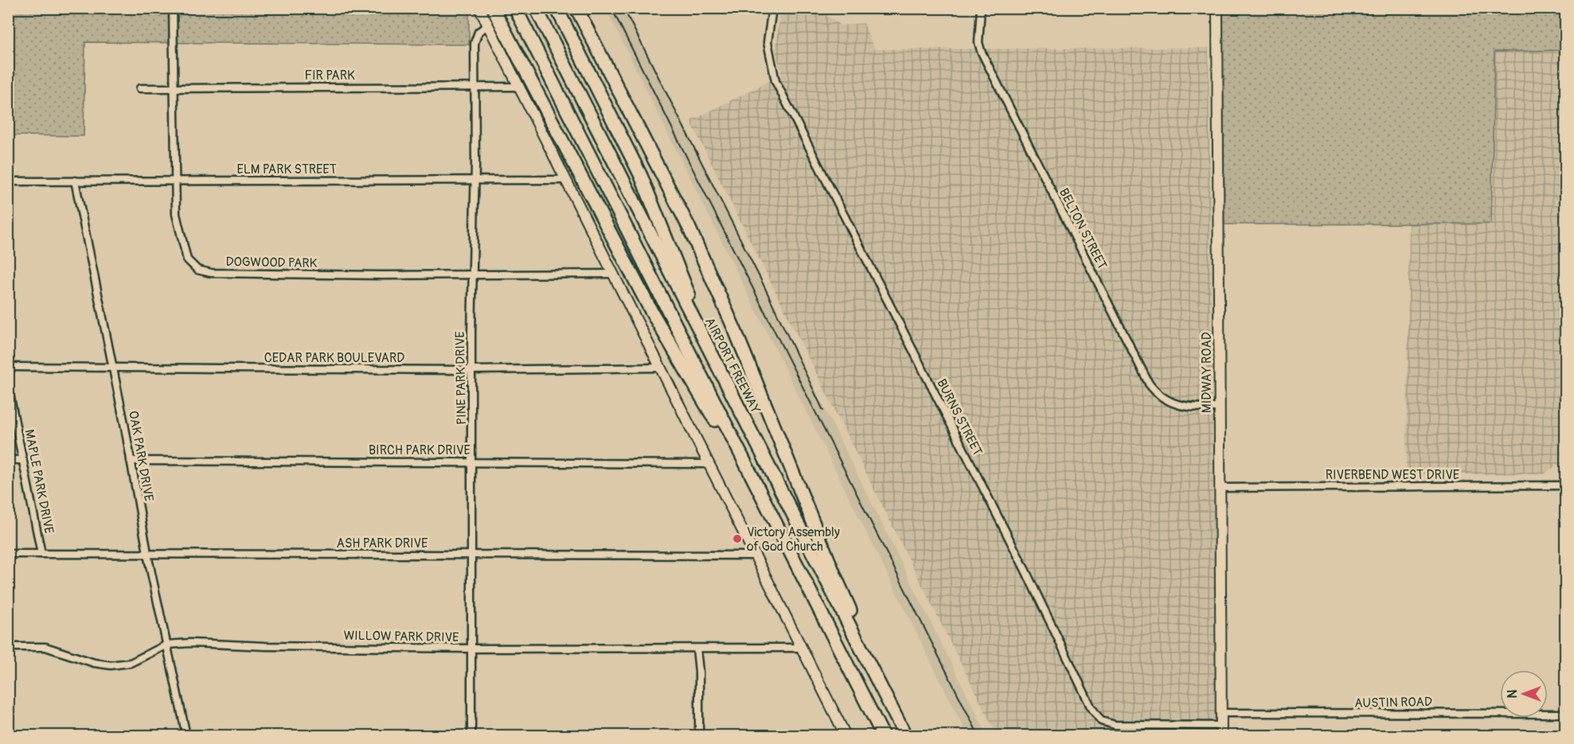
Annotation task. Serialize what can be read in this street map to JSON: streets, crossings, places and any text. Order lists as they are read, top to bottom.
{
  "streets": {
    "highway": ["AIRPORT FREEWAY"],
    "main road": ["MIDWAY ROAD"],
    "street": [
      "FIR PARK",
      "ELM PARK STREET",
      "BELTON STREET",
      "DOGWOOD PARK",
      "CEDAR PARK BOULEVARD",
      "PINE PARK DRIVE",
      "BURNS STREET",
      "BIRCH PARK DRIVE",
      "OAK PARK DRIVE",
      "RIVERBEND WEST DRIVE",
      "MAPLE PARK DRIVE",
      "ASH PARK DRIVE",
      "WILLOW PARK DRIVE",
      "AUSTIN ROAD"
    ]
  },
  "crossings": [
    ["FIR PARK", "DOGWOOD PARK"],
    ["FIR PARK", "PINE PARK DRIVE"],
    ["ELM PARK STREET", "DOGWOOD PARK"],
    ["ELM PARK STREET", "PINE PARK DRIVE"],
    ["ELM PARK STREET", "OAK PARK DRIVE"],
    ["BELTON STREET", "MIDWAY ROAD"],
    ["DOGWOOD PARK", "PINE PARK DRIVE"],
    ["CEDAR PARK BOULEVARD", "PINE PARK DRIVE"],
    ["CEDAR PARK BOULEVARD", "OAK PARK DRIVE"],
    ["MIDWAY ROAD", "BURNS STREET"],
    ["MIDWAY ROAD", "RIVERBEND WEST DRIVE"],
    ["MIDWAY ROAD", "AUSTIN ROAD"],
    ["PINE PARK DRIVE", "BIRCH PARK DRIVE"],
    ["PINE PARK DRIVE", "ASH PARK DRIVE"],
    ["PINE PARK DRIVE", "WILLOW PARK DRIVE"],
    ["BIRCH PARK DRIVE", "OAK PARK DRIVE"],
    ["OAK PARK DRIVE", "ASH PARK DRIVE"],
    ["OAK PARK DRIVE", "WILLOW PARK DRIVE"],
    ["MAPLE PARK DRIVE", "ASH PARK DRIVE"]
  ],
  "places": ["Victory Assembly of God Church"],
  "north": "left"
}
